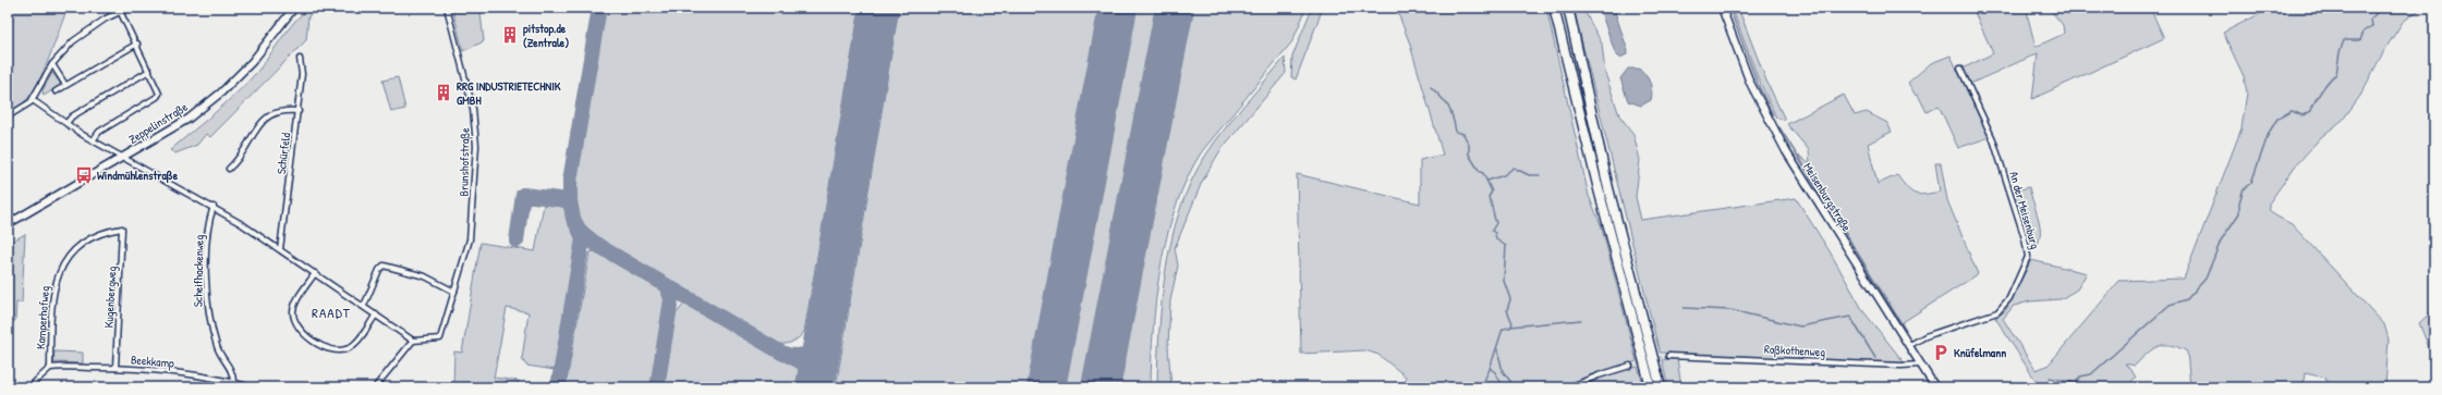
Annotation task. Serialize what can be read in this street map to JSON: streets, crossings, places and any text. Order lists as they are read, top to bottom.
{
  "streets": {
    "main road": ["Zeppelinstraße", "Meisenburgstraße"],
    "street": [
      "Schürfeld",
      "Brunshofstraße",
      "An der Meisenburg",
      "Scheifhackenweg",
      "Kugenbergweg",
      "Kamperhofweg",
      "Roßkothenweg",
      "Beekkamp"
    ]
  },
  "crossings": [
    ["Meisenburgstraße", "An der Meisenburg"],
    ["Meisenburgstraße", "Roßkothenweg"],
    ["Scheifhackenweg", "Beekkamp"],
    ["Kugenbergweg", "Kamperhofweg"],
    ["Kugenbergweg", "Beekkamp"],
    ["Kamperhofweg", "Beekkamp"]
  ],
  "districts": ["RAADT"],
  "places": {
    "building": ["pitstop.de (Zentrale)", "RRG INDUSTRIETECHNIK GMBH"],
    "bus stop": ["Windmühlenstraße"],
    "parking": ["Knüfelmann"]
  }
}
